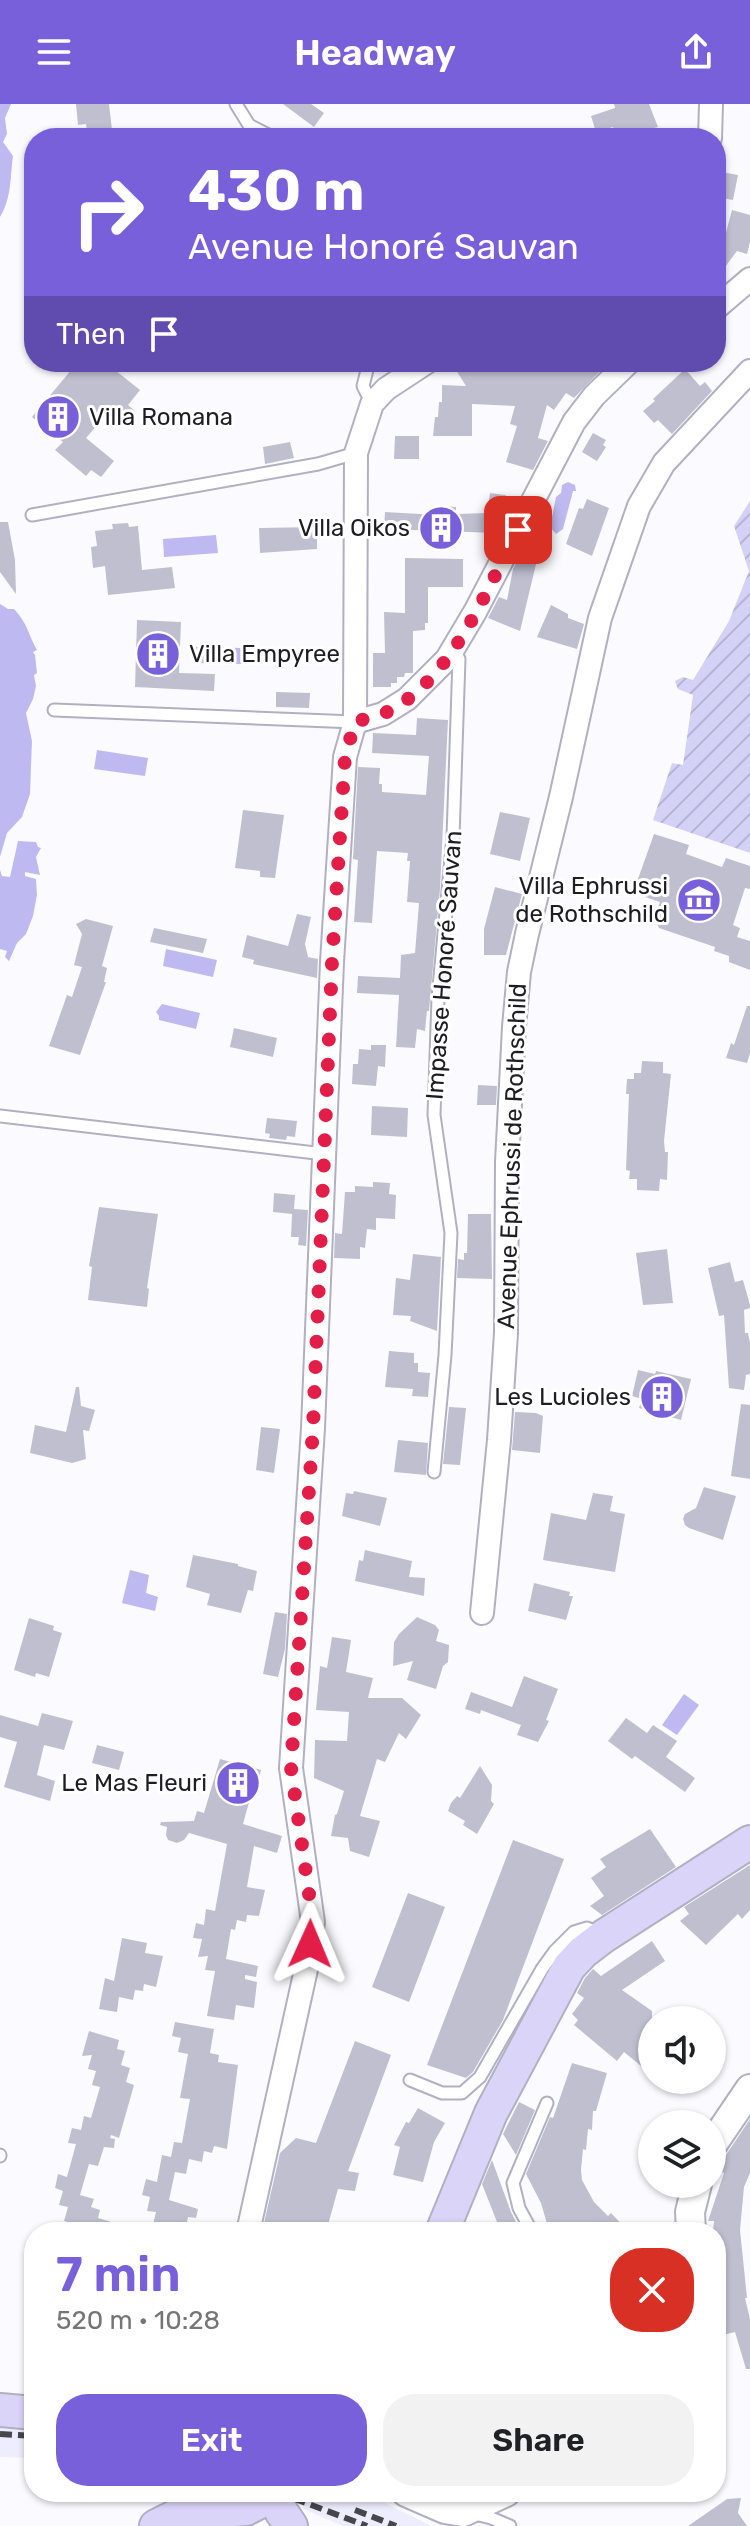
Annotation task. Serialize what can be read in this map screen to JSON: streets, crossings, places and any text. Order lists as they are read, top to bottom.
{
  "streets": {
    "street": ["Avenue Ephrussi de Rothschild"],
    "lane": ["Impasse Honoré Sauvan"]
  },
  "places": {
    "building": [
      "Villa Romana",
      "Villa Oikos",
      "Villa Empyree",
      "Les Lucioles",
      "Le Mas Fleuri"
    ],
    "museum": ["Villa Ephrussi de Rothschild"]
  },
  "page": {
    "header": "Headway",
    "turn": ["430 m", "Avenue Honoré Sauvan"],
    "then": "Then",
    "heading": ["7 min", "520 m · 10:28"],
    "buttons": ["Exit", "Share"]
  }
}
